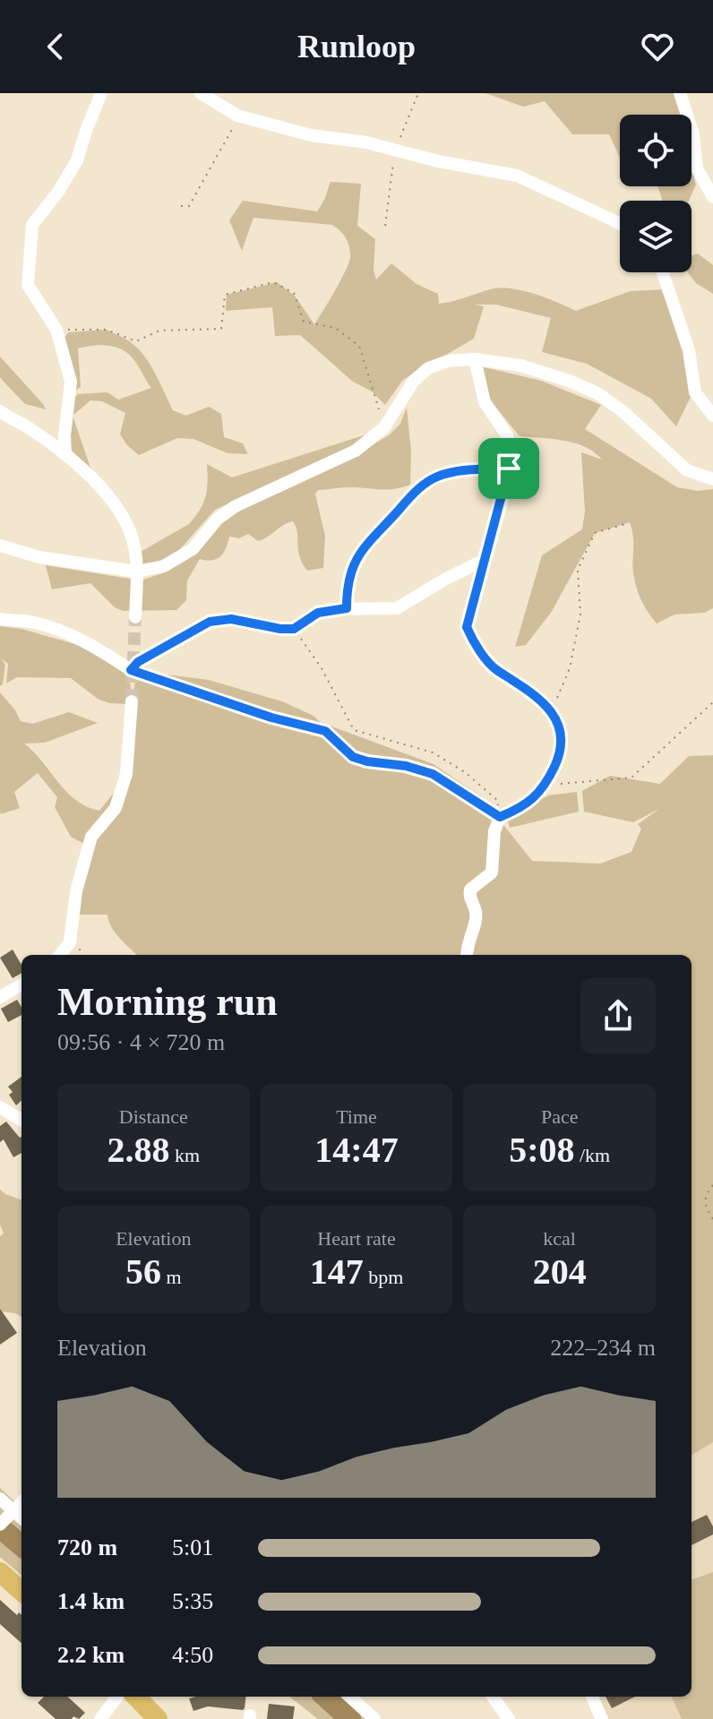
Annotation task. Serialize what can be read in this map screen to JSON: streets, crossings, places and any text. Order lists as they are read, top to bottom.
{
  "page": {
    "header": "Runloop",
    "heading": ["Morning run", "09:56 · 4 × 720 m"],
    "stats": [
      ["Distance", "2.88 km"],
      ["Time", "14:47"],
      ["Pace", "5:08 /km"],
      ["Elevation", "56 m"],
      ["Heart rate", "147 bpm"],
      ["kcal", "204"]
    ],
    "chart": ["Elevation", "222–234 m"],
    "list": [
      {
        "name": "720 m",
        "note": "5:01"
      },
      {
        "name": "1.4 km",
        "note": "5:35"
      },
      {
        "name": "2.2 km",
        "note": "4:50"
      }
    ]
  }
}
